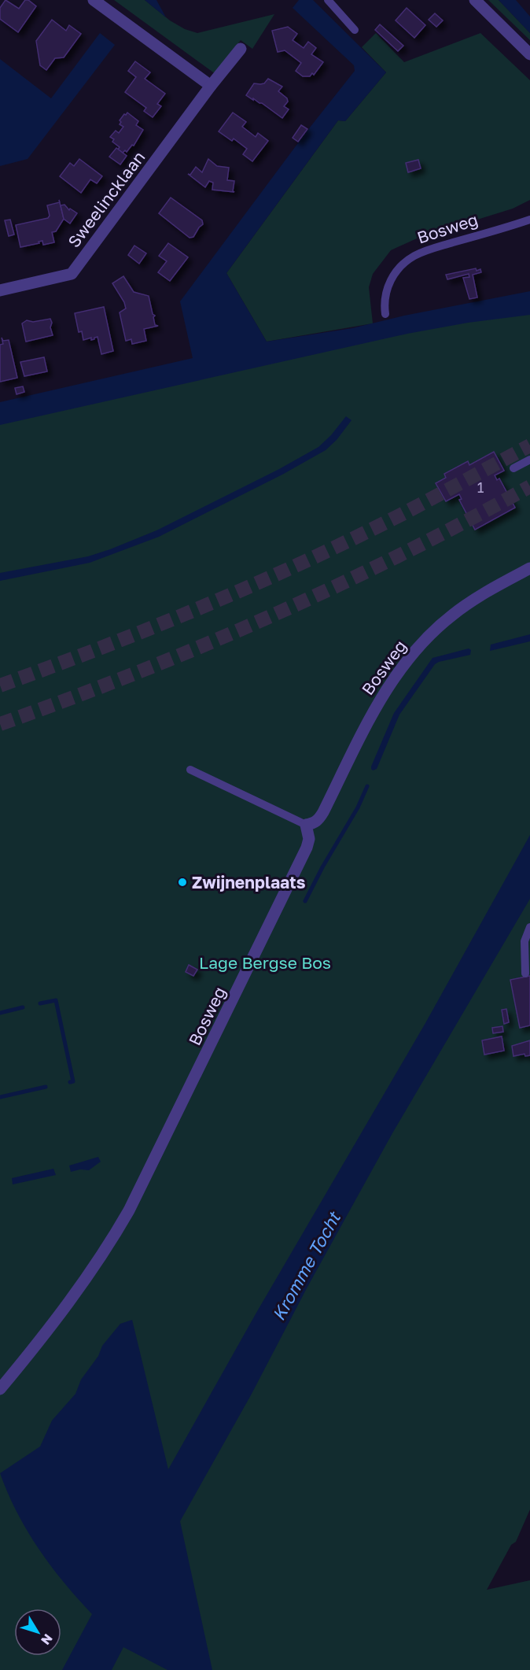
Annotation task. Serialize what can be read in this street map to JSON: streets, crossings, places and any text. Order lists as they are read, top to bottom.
{
  "streets": {
    "street": ["Sweelincklaan", "Bosweg"]
  },
  "water": ["Kromme Tocht"],
  "parks": ["Lage Bergse Bos"],
  "places": ["Zwijnenplaats"],
  "house_numbers": ["1"],
  "north": "bottom right"
}
